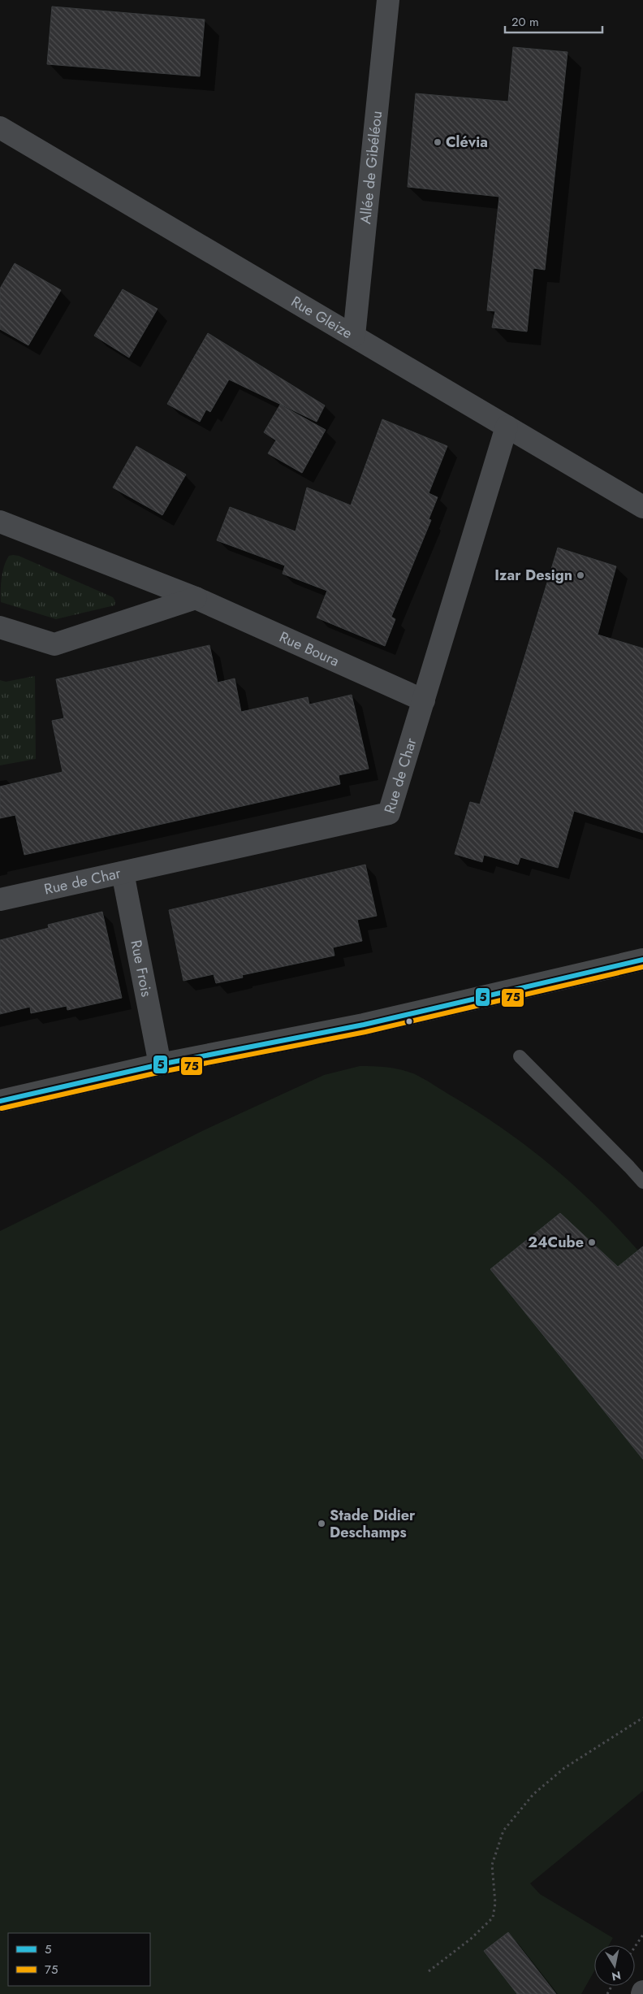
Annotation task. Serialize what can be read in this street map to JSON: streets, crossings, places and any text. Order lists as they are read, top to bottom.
{
  "streets": {
    "street": [
      "Allée de Gibéléou",
      "Rue Gleize",
      "Rue Boura",
      "Rue de Char",
      "Rue Frois"
    ]
  },
  "crossings": [
    ["Allée de Gibéléou", "Rue Gleize"],
    ["Rue Gleize", "Rue de Char"],
    ["Rue Boura", "Rue de Char"],
    ["Rue de Char", "Rue Frois"]
  ],
  "places": [
    "Clévia",
    "Izar Design",
    "24Cube",
    "Stade Didier Deschamps"
  ],
  "lines": ["transit line 5", "transit line 75"],
  "legend": ["5", "75"],
  "scale_bar": "20 m",
  "north": "bottom"
}
